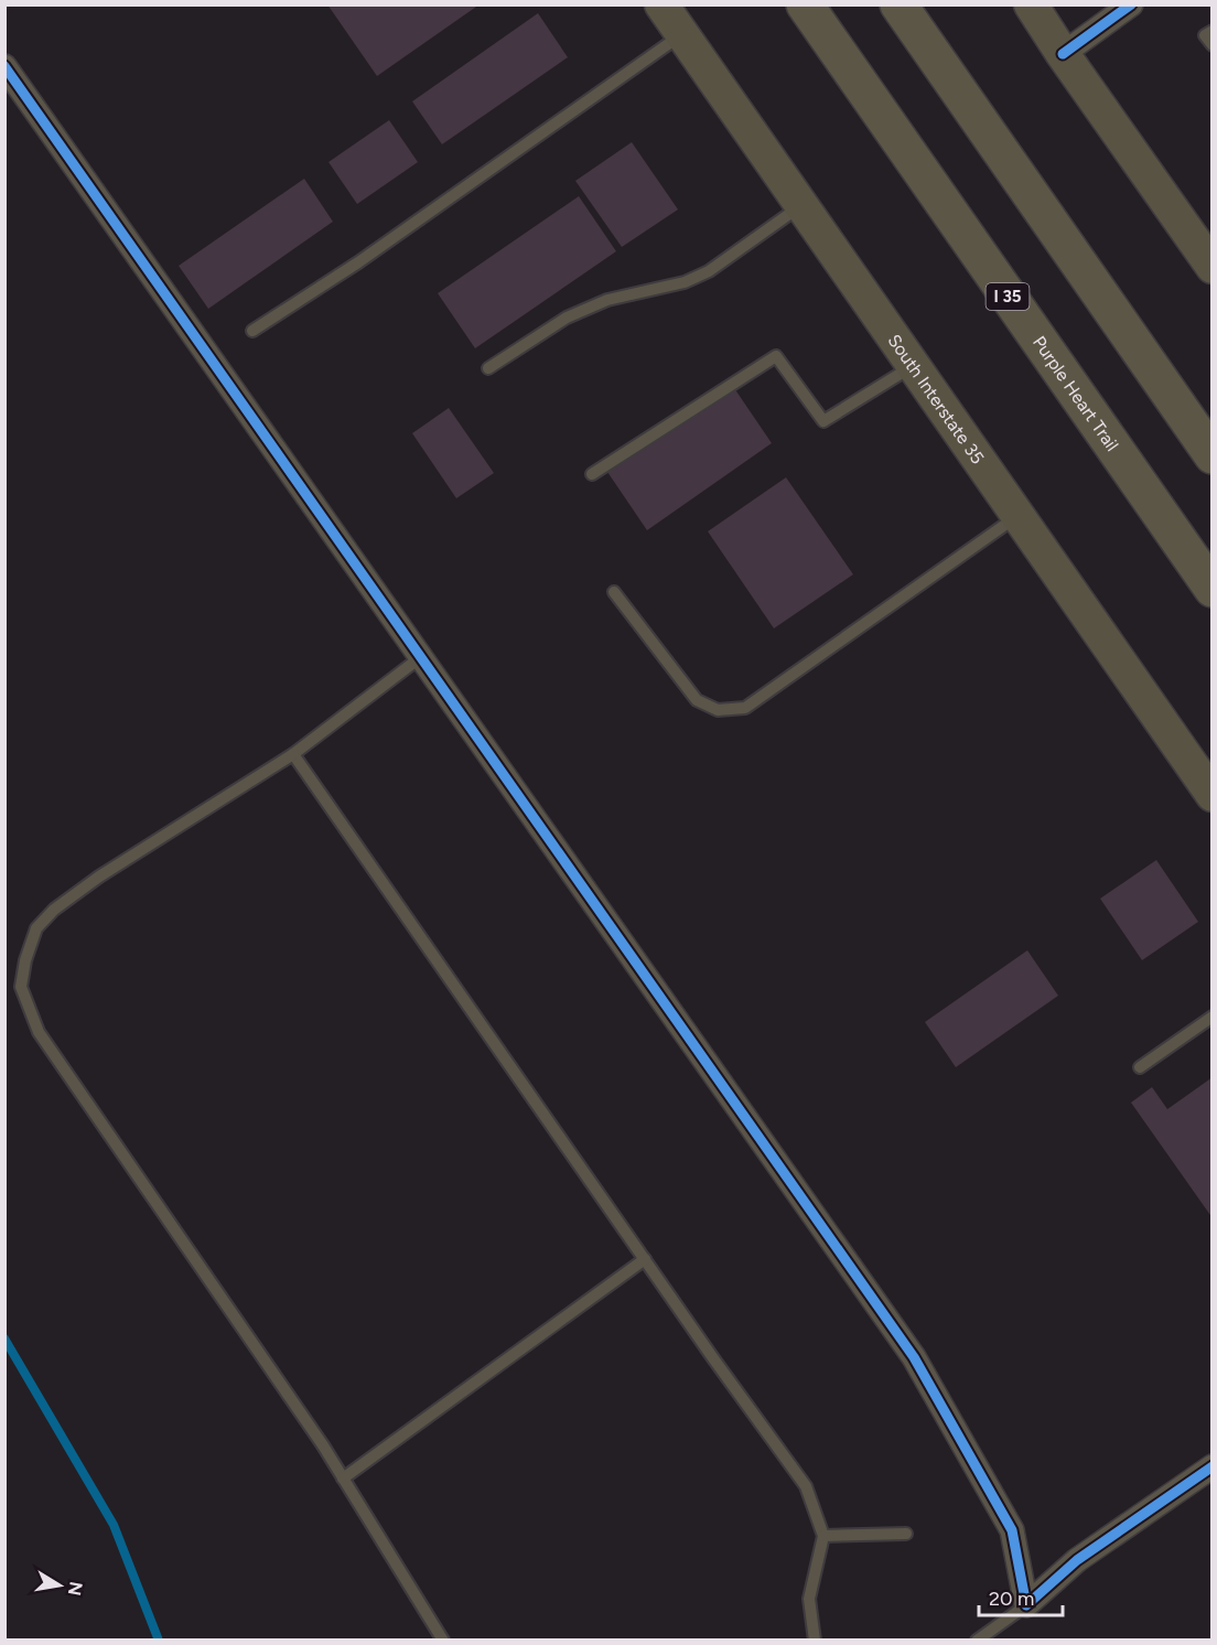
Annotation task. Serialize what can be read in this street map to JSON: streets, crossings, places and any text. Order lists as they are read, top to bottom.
{
  "streets": {
    "highway": ["I 35", "Purple Heart Trail"],
    "main road": ["South Interstate 35"]
  },
  "scale_bar": "20 m",
  "north": "right"
}
